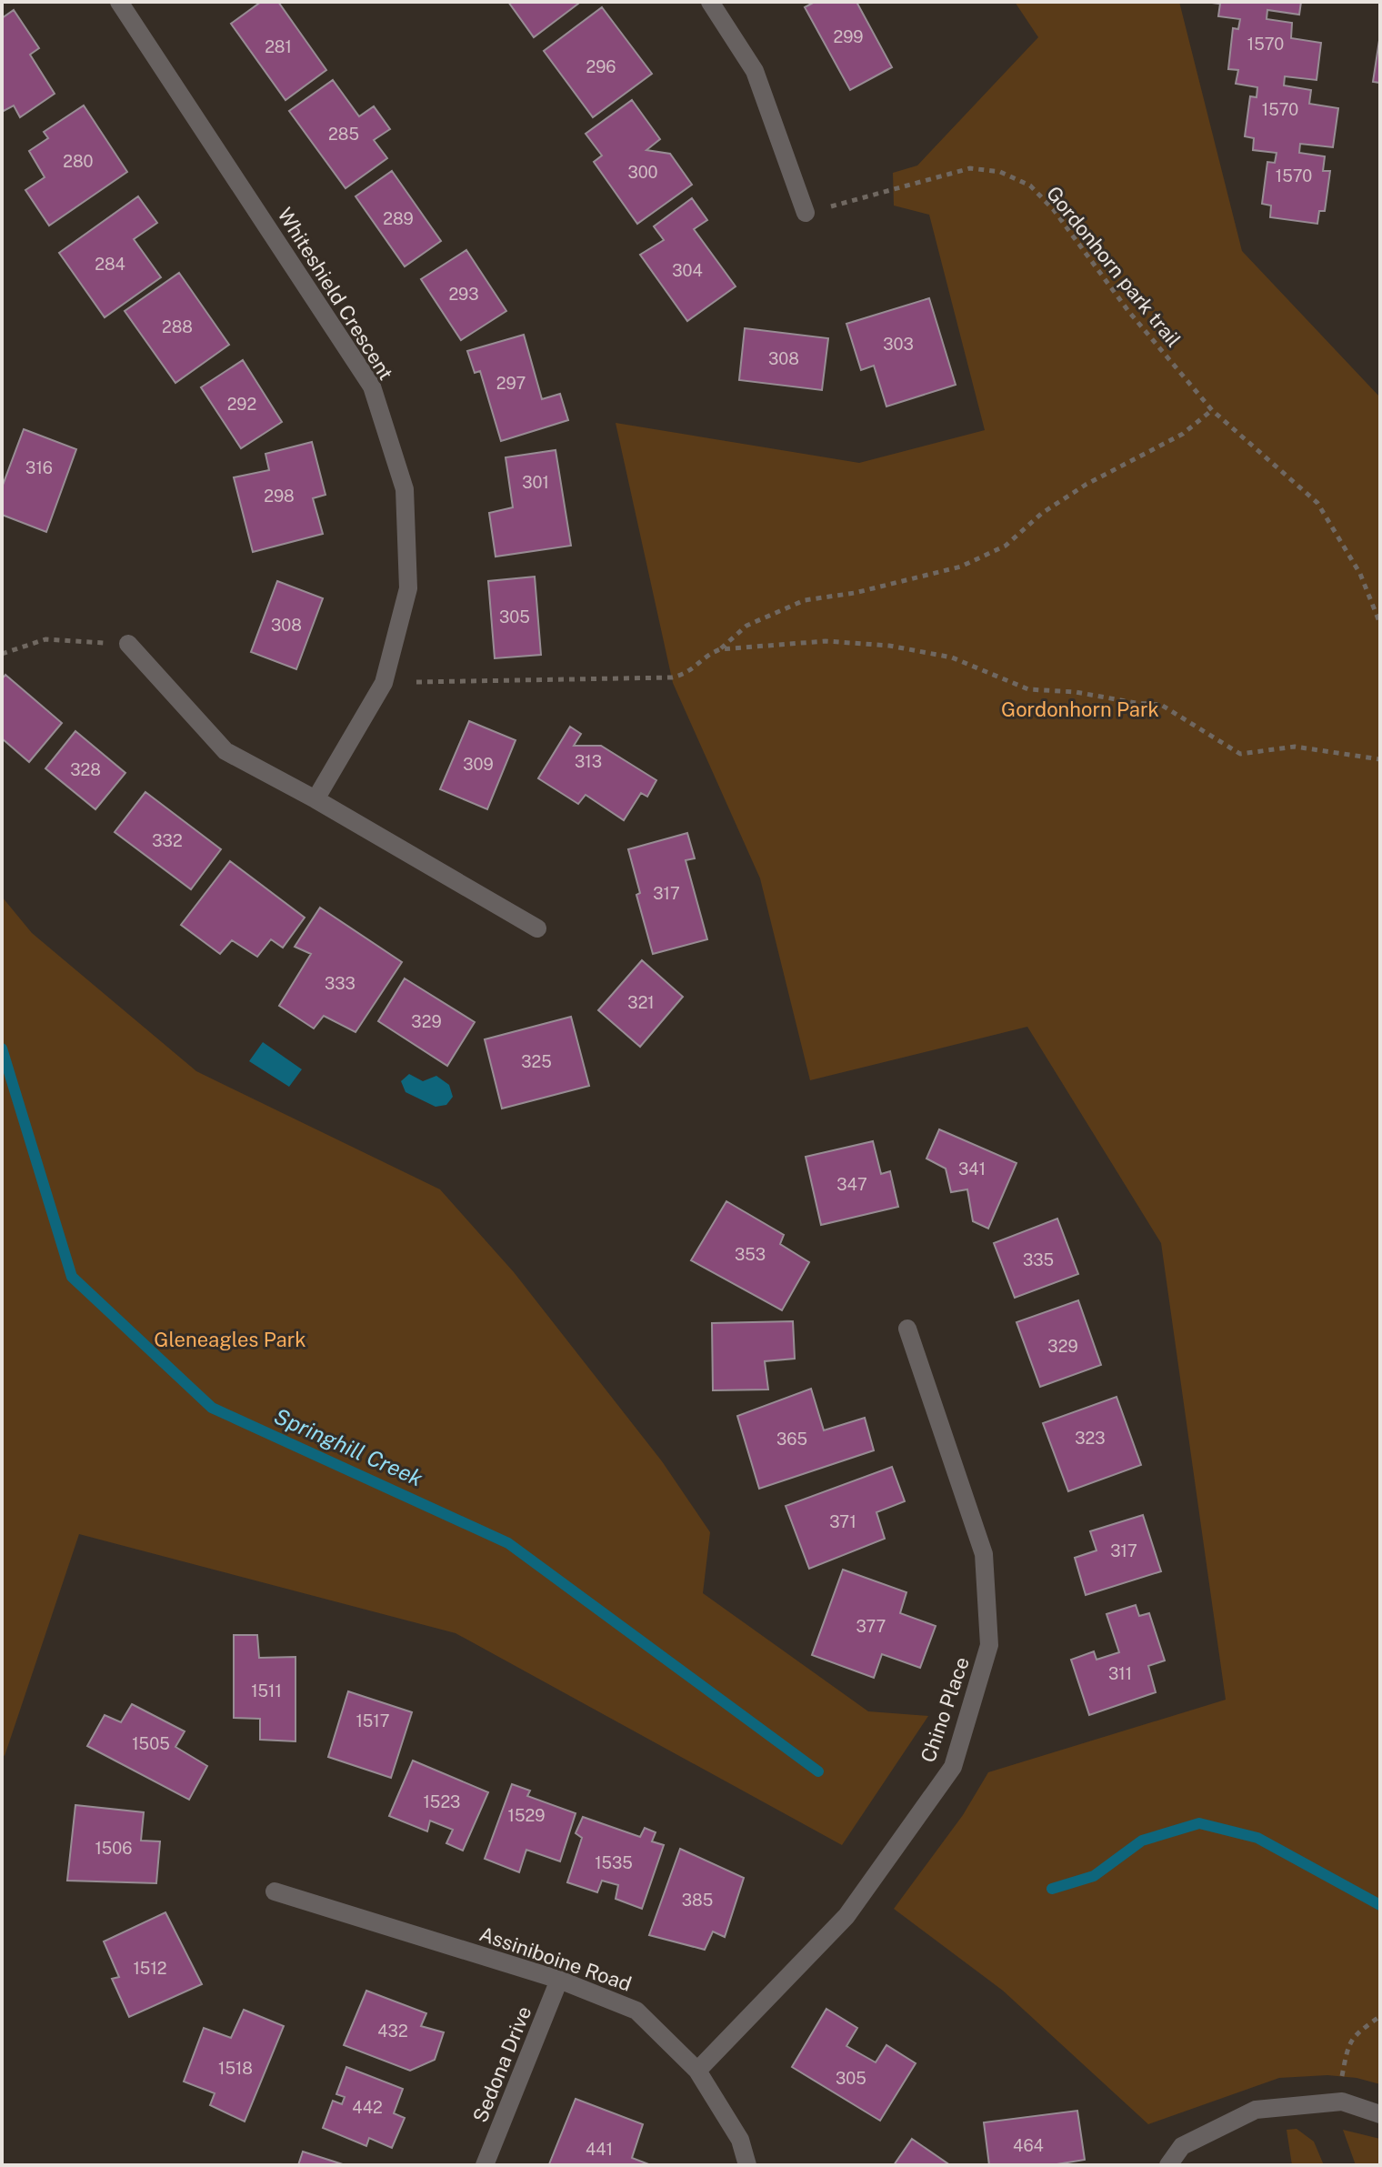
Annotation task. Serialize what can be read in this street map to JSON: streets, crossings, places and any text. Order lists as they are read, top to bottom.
{
  "streets": {
    "street": [
      "Whiteshield Crescent",
      "Chino Place",
      "Assiniboine Road",
      "Sedona Drive"
    ],
    "path": ["Gordonhorn park trail"]
  },
  "crossings": [
    ["Chino Place", "Assiniboine Road"],
    ["Assiniboine Road", "Sedona Drive"]
  ],
  "water": ["Springhill Creek"],
  "parks": ["Gordonhorn Park", "Gleneagles Park"],
  "house_numbers": [
    "299",
    "1570",
    "281",
    "296",
    "1570",
    "285",
    "280",
    "300",
    "1570",
    "289",
    "284",
    "304",
    "293",
    "288",
    "303",
    "308",
    "297",
    "292",
    "316",
    "301",
    "298",
    "305",
    "308",
    "313",
    "309",
    "328",
    "332",
    "317",
    "333",
    "321",
    "329",
    "325",
    "341",
    "347",
    "353",
    "335",
    "329",
    "323",
    "365",
    "371",
    "317",
    "377",
    "311",
    "1511",
    "1517",
    "1505",
    "1523",
    "1529",
    "1506",
    "1535",
    "385",
    "1512",
    "432",
    "1518",
    "305",
    "442",
    "464",
    "441"
  ]
}
